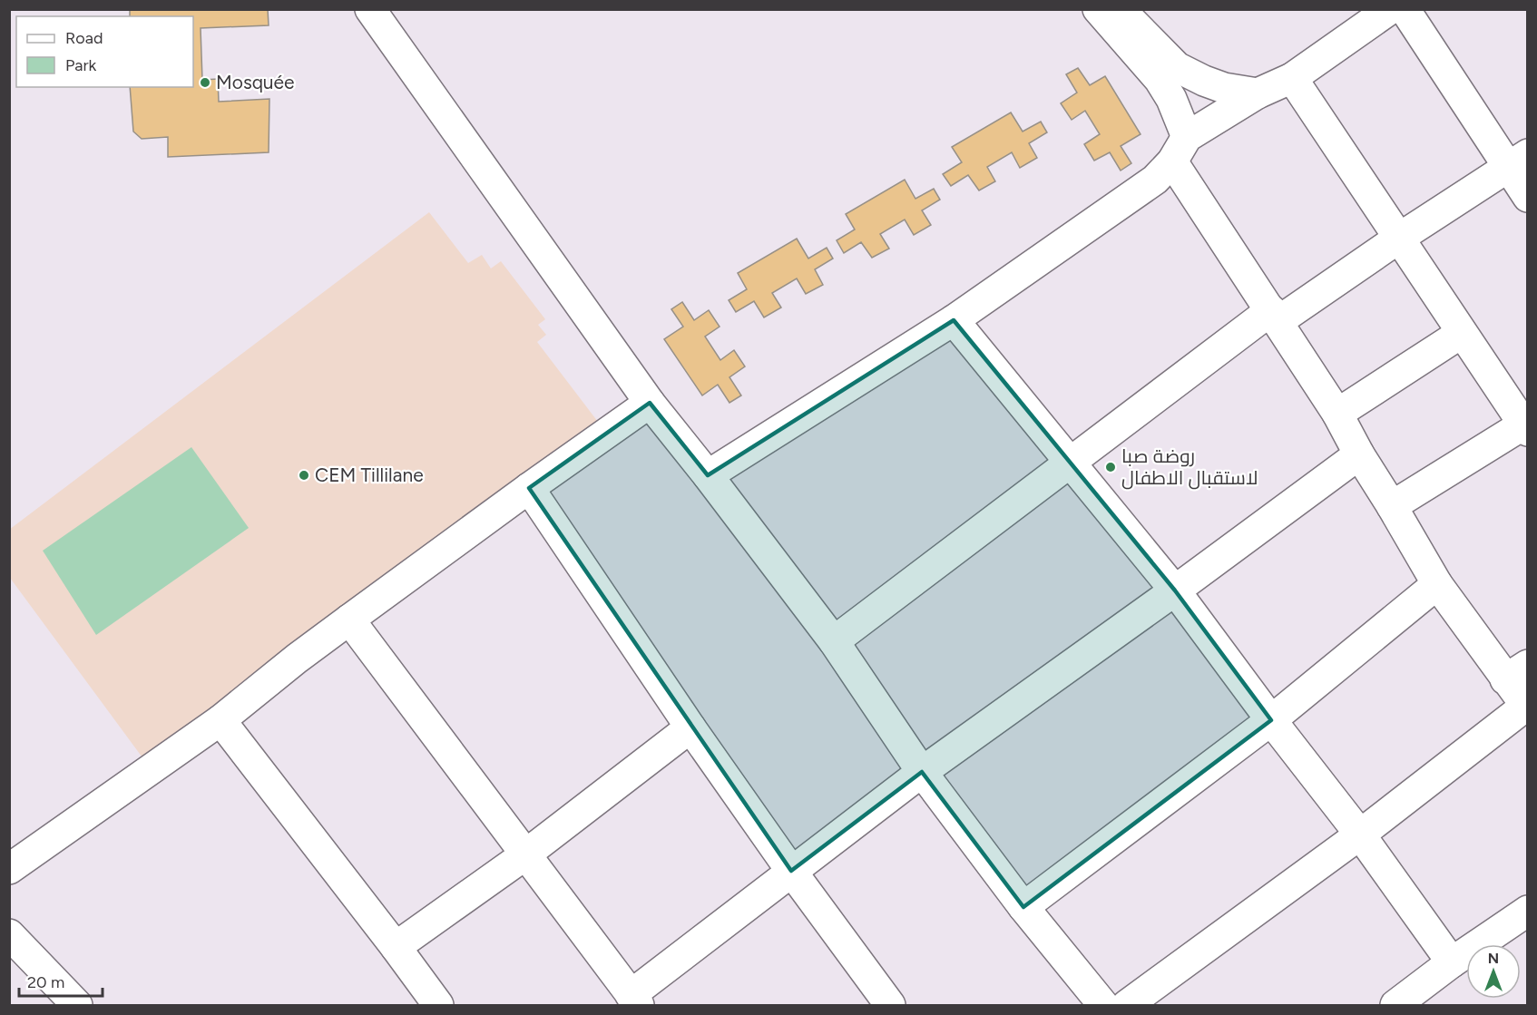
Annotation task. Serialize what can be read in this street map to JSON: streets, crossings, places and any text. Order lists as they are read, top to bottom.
{
  "places": ["Mosquée", "روضة صبا لاستقبال الاطفال", "CEM Tillilane"],
  "legend": ["Road", "Park"],
  "scale_bar": "20 m",
  "north": "top"
}
